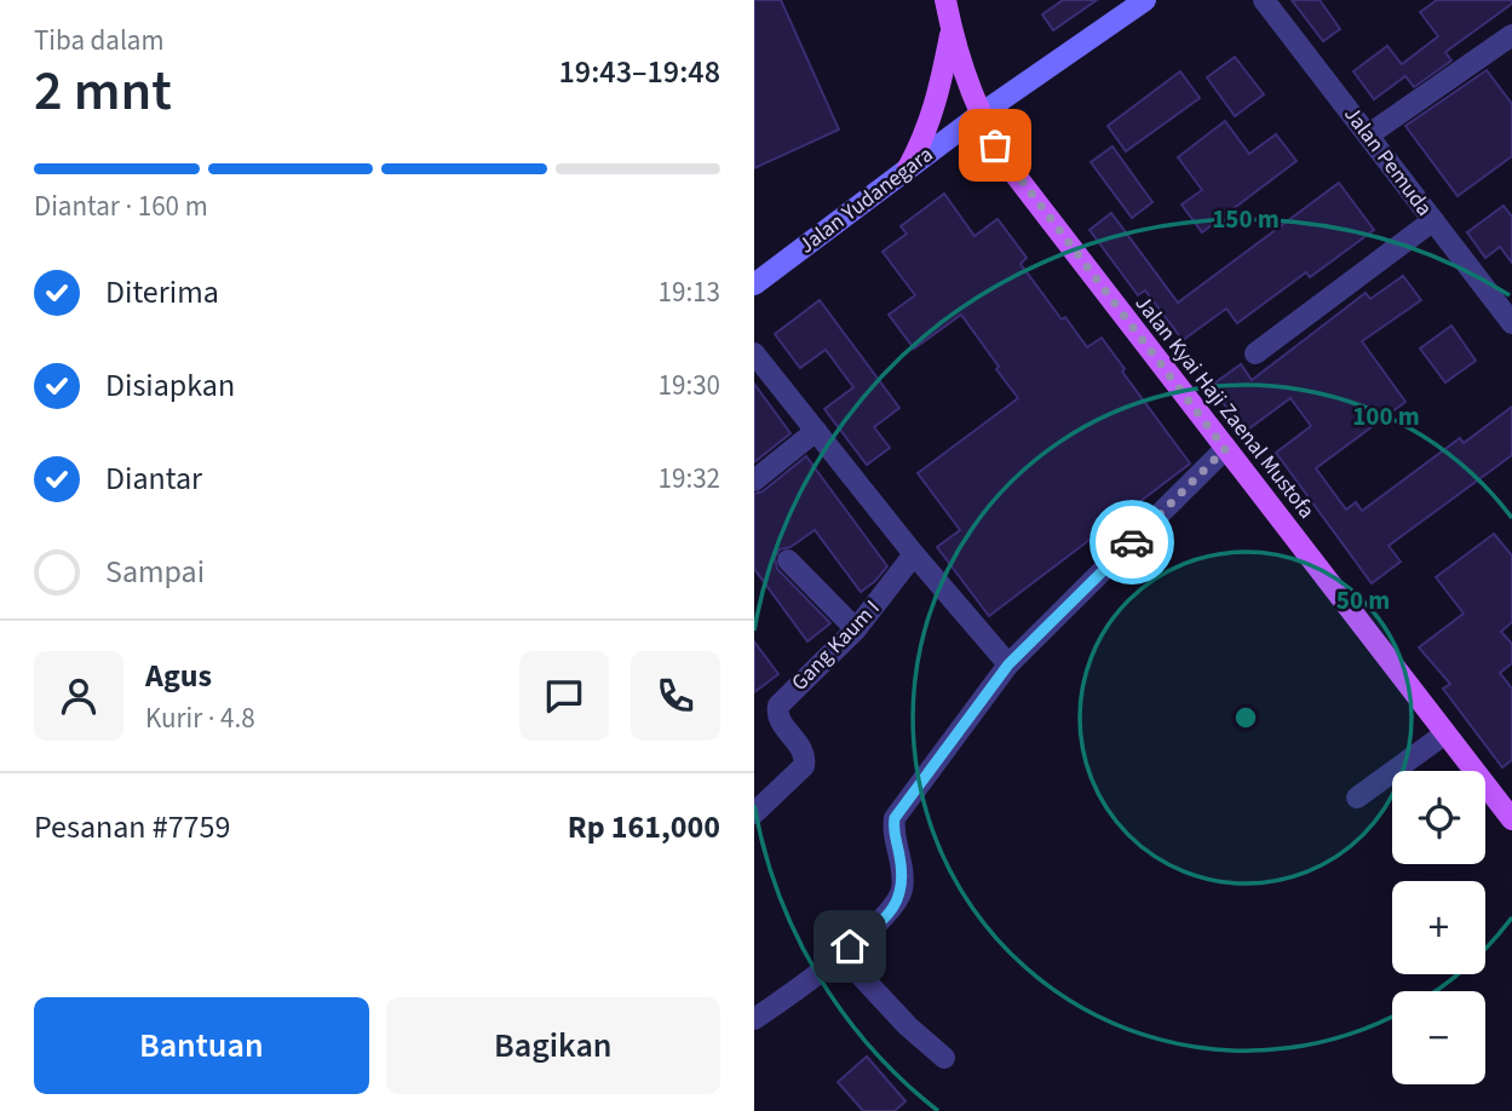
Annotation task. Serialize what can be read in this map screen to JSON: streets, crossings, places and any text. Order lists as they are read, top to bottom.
{
  "streets": {
    "main road": ["Jalan Yudanegara", "Jalan Kyai Haji Zaenal Mustofa"],
    "street": ["Jalan Pemuda", "Gang Kaum I"]
  },
  "crossings": [
    ["Jalan Yudanegara", "Jalan Kyai Haji Zaenal Mustofa"]
  ],
  "page": {
    "heading": ["2 mnt", "Tiba dalam", "19:43–19:48"],
    "panel": [
      "Agus",
      "Kurir · 4.8",
      "Pesanan #7759",
      "Rp 161,000"
    ],
    "bar": "Diantar · 160 m",
    "list": [
      ["Diterima", "19:13"],
      ["Disiapkan", "19:30"],
      ["Diantar", "19:32"],
      "Sampai"
    ],
    "map_buttons": ["+", "−"],
    "buttons": ["Bantuan", "Bagikan"]
  },
  "rings": ["150 m", "100 m", "50 m"]
}
